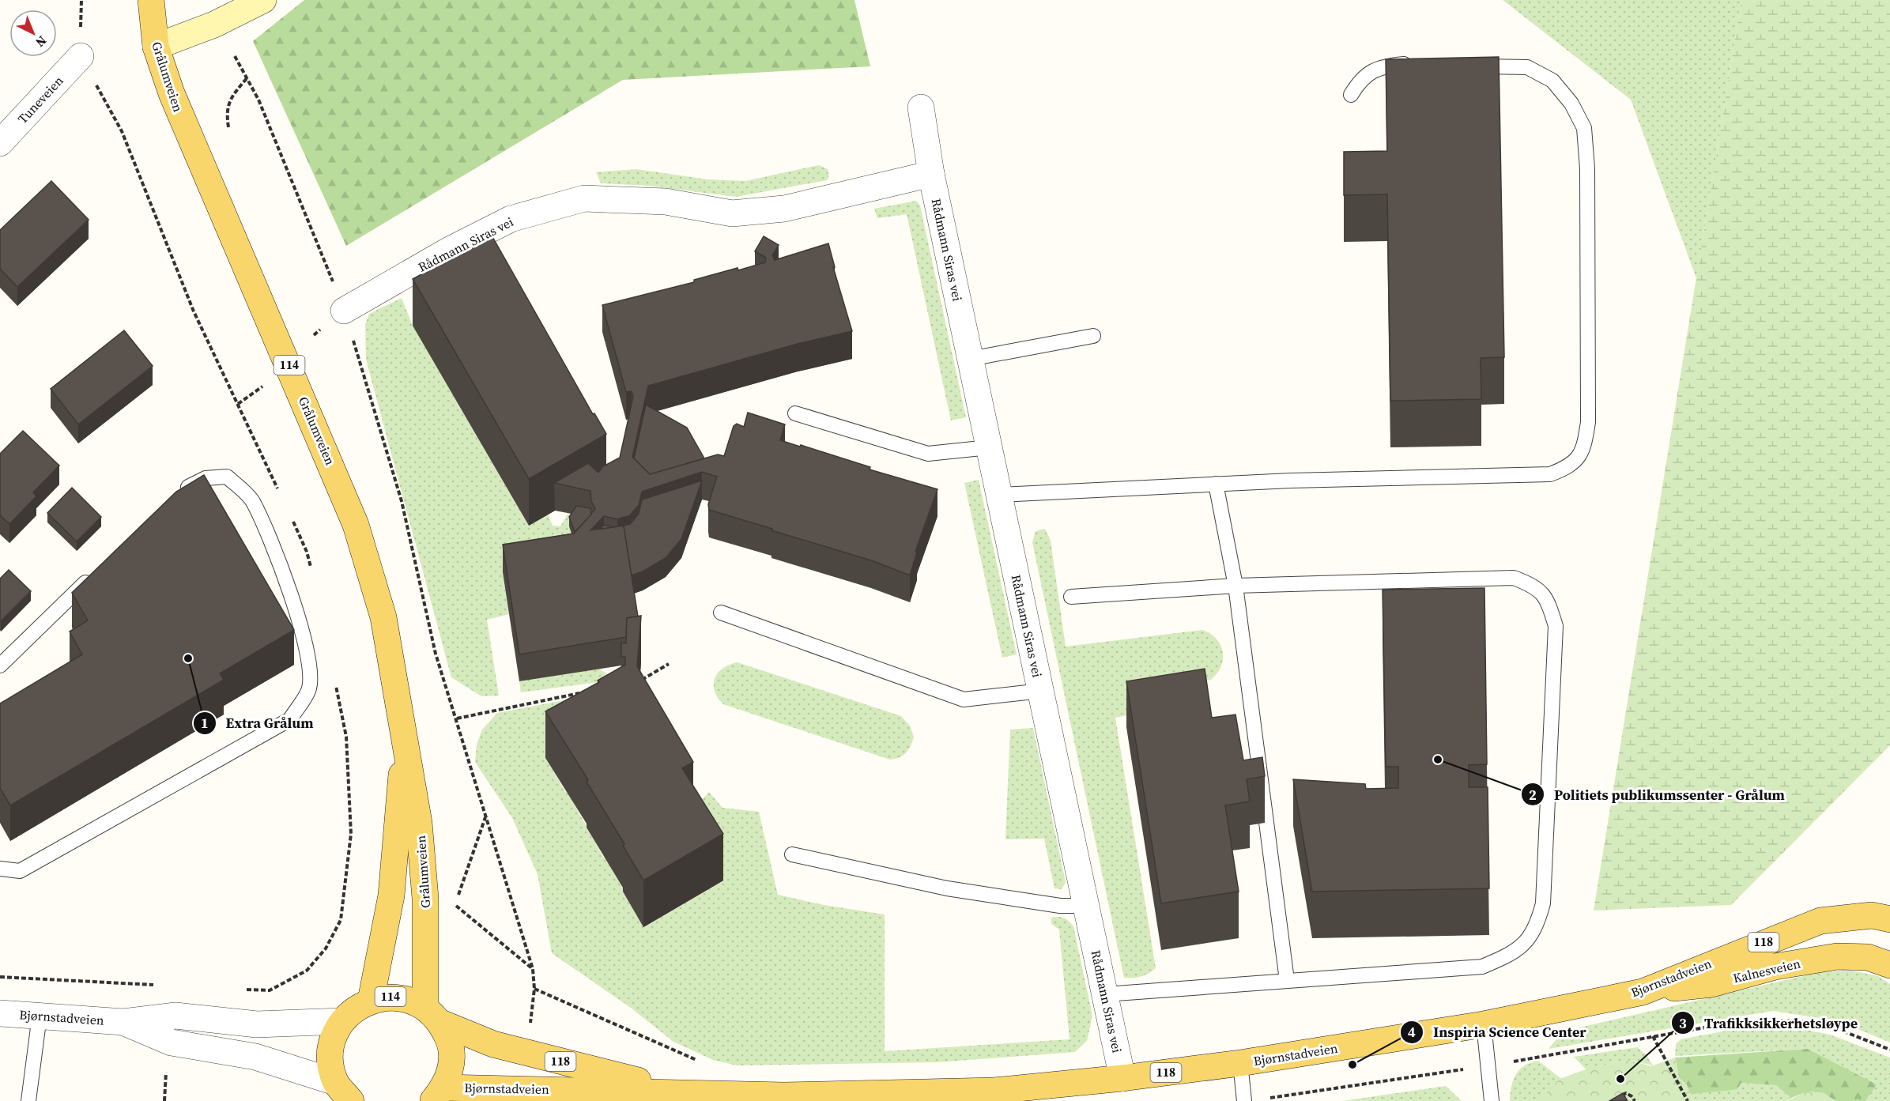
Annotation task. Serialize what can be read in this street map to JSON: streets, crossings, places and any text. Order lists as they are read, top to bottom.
{
  "streets": {
    "main road": [
      "Grålumveien",
      "114",
      "118",
      "Kalnesveien",
      "Bjørnstadveien"
    ],
    "street": ["Tuneveien", "Rådmann Siras vei"]
  },
  "crossings": [
    ["Grålumveien", "114"],
    ["Grålumveien", "Bjørnstadveien"],
    ["Rådmann Siras vei", "Bjørnstadveien"],
    ["114", "Bjørnstadveien"],
    ["Kalnesveien", "Bjørnstadveien"]
  ],
  "places": [
    "Extra Grålum",
    "Politiets publikumssenter - Grålum",
    "Inspiria Science Center",
    "Trafikksikkerhetsløype"
  ],
  "north": "bottom right"
}
